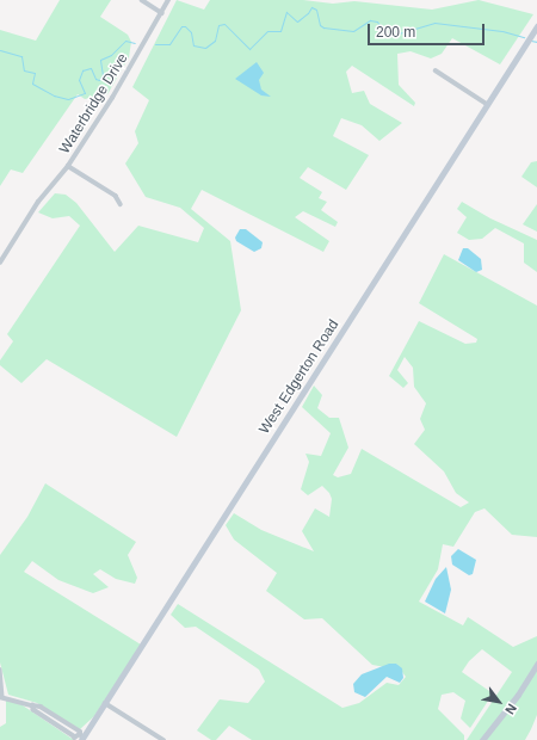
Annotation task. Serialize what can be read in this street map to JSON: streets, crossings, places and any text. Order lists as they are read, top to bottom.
{
  "streets": {
    "street": ["Waterbridge Drive", "West Edgerton Road"]
  },
  "scale_bar": "200 m",
  "north": "bottom right"
}
